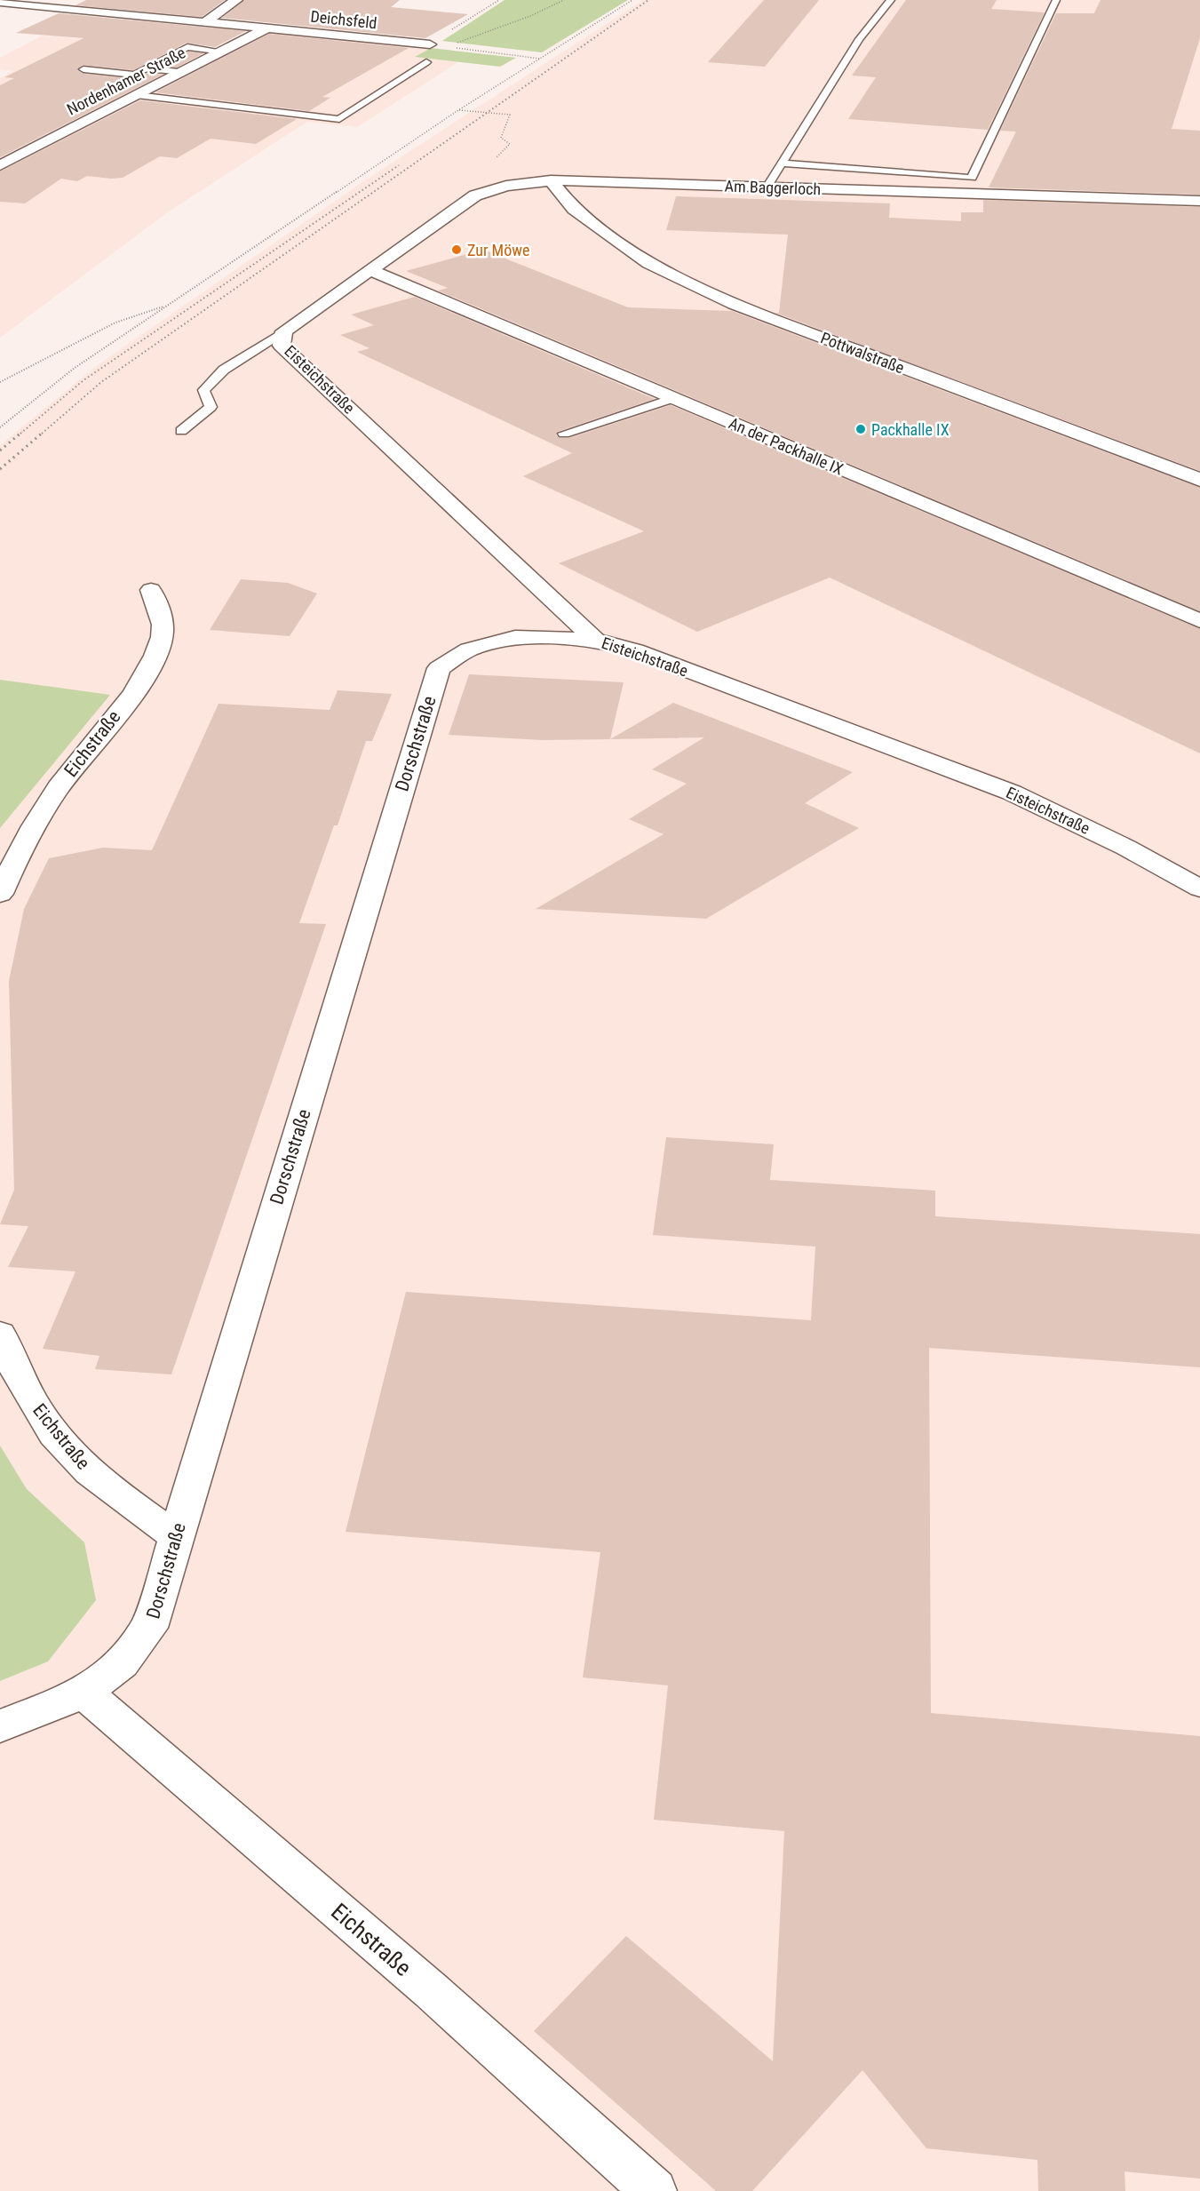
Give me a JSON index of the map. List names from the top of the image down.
{
  "streets": {
    "street": [
      "Deichsfeld",
      "Nordenhamer Straße",
      "Am Baggerloch",
      "Pottwalstraße",
      "Eisteichstraße",
      "An der Packhalle IX",
      "Eichstraße",
      "Dorschstraße"
    ]
  },
  "crossings": [
    ["Deichsfeld", "Nordenhamer Straße"],
    ["Am Baggerloch", "Pottwalstraße"],
    ["Am Baggerloch", "Eisteichstraße"],
    ["Am Baggerloch", "An der Packhalle IX"],
    ["Eisteichstraße", "An der Packhalle IX"],
    ["Eisteichstraße", "Dorschstraße"],
    ["Eichstraße", "Dorschstraße"]
  ],
  "places": ["Zur Möwe", "Packhalle IX"]
}
